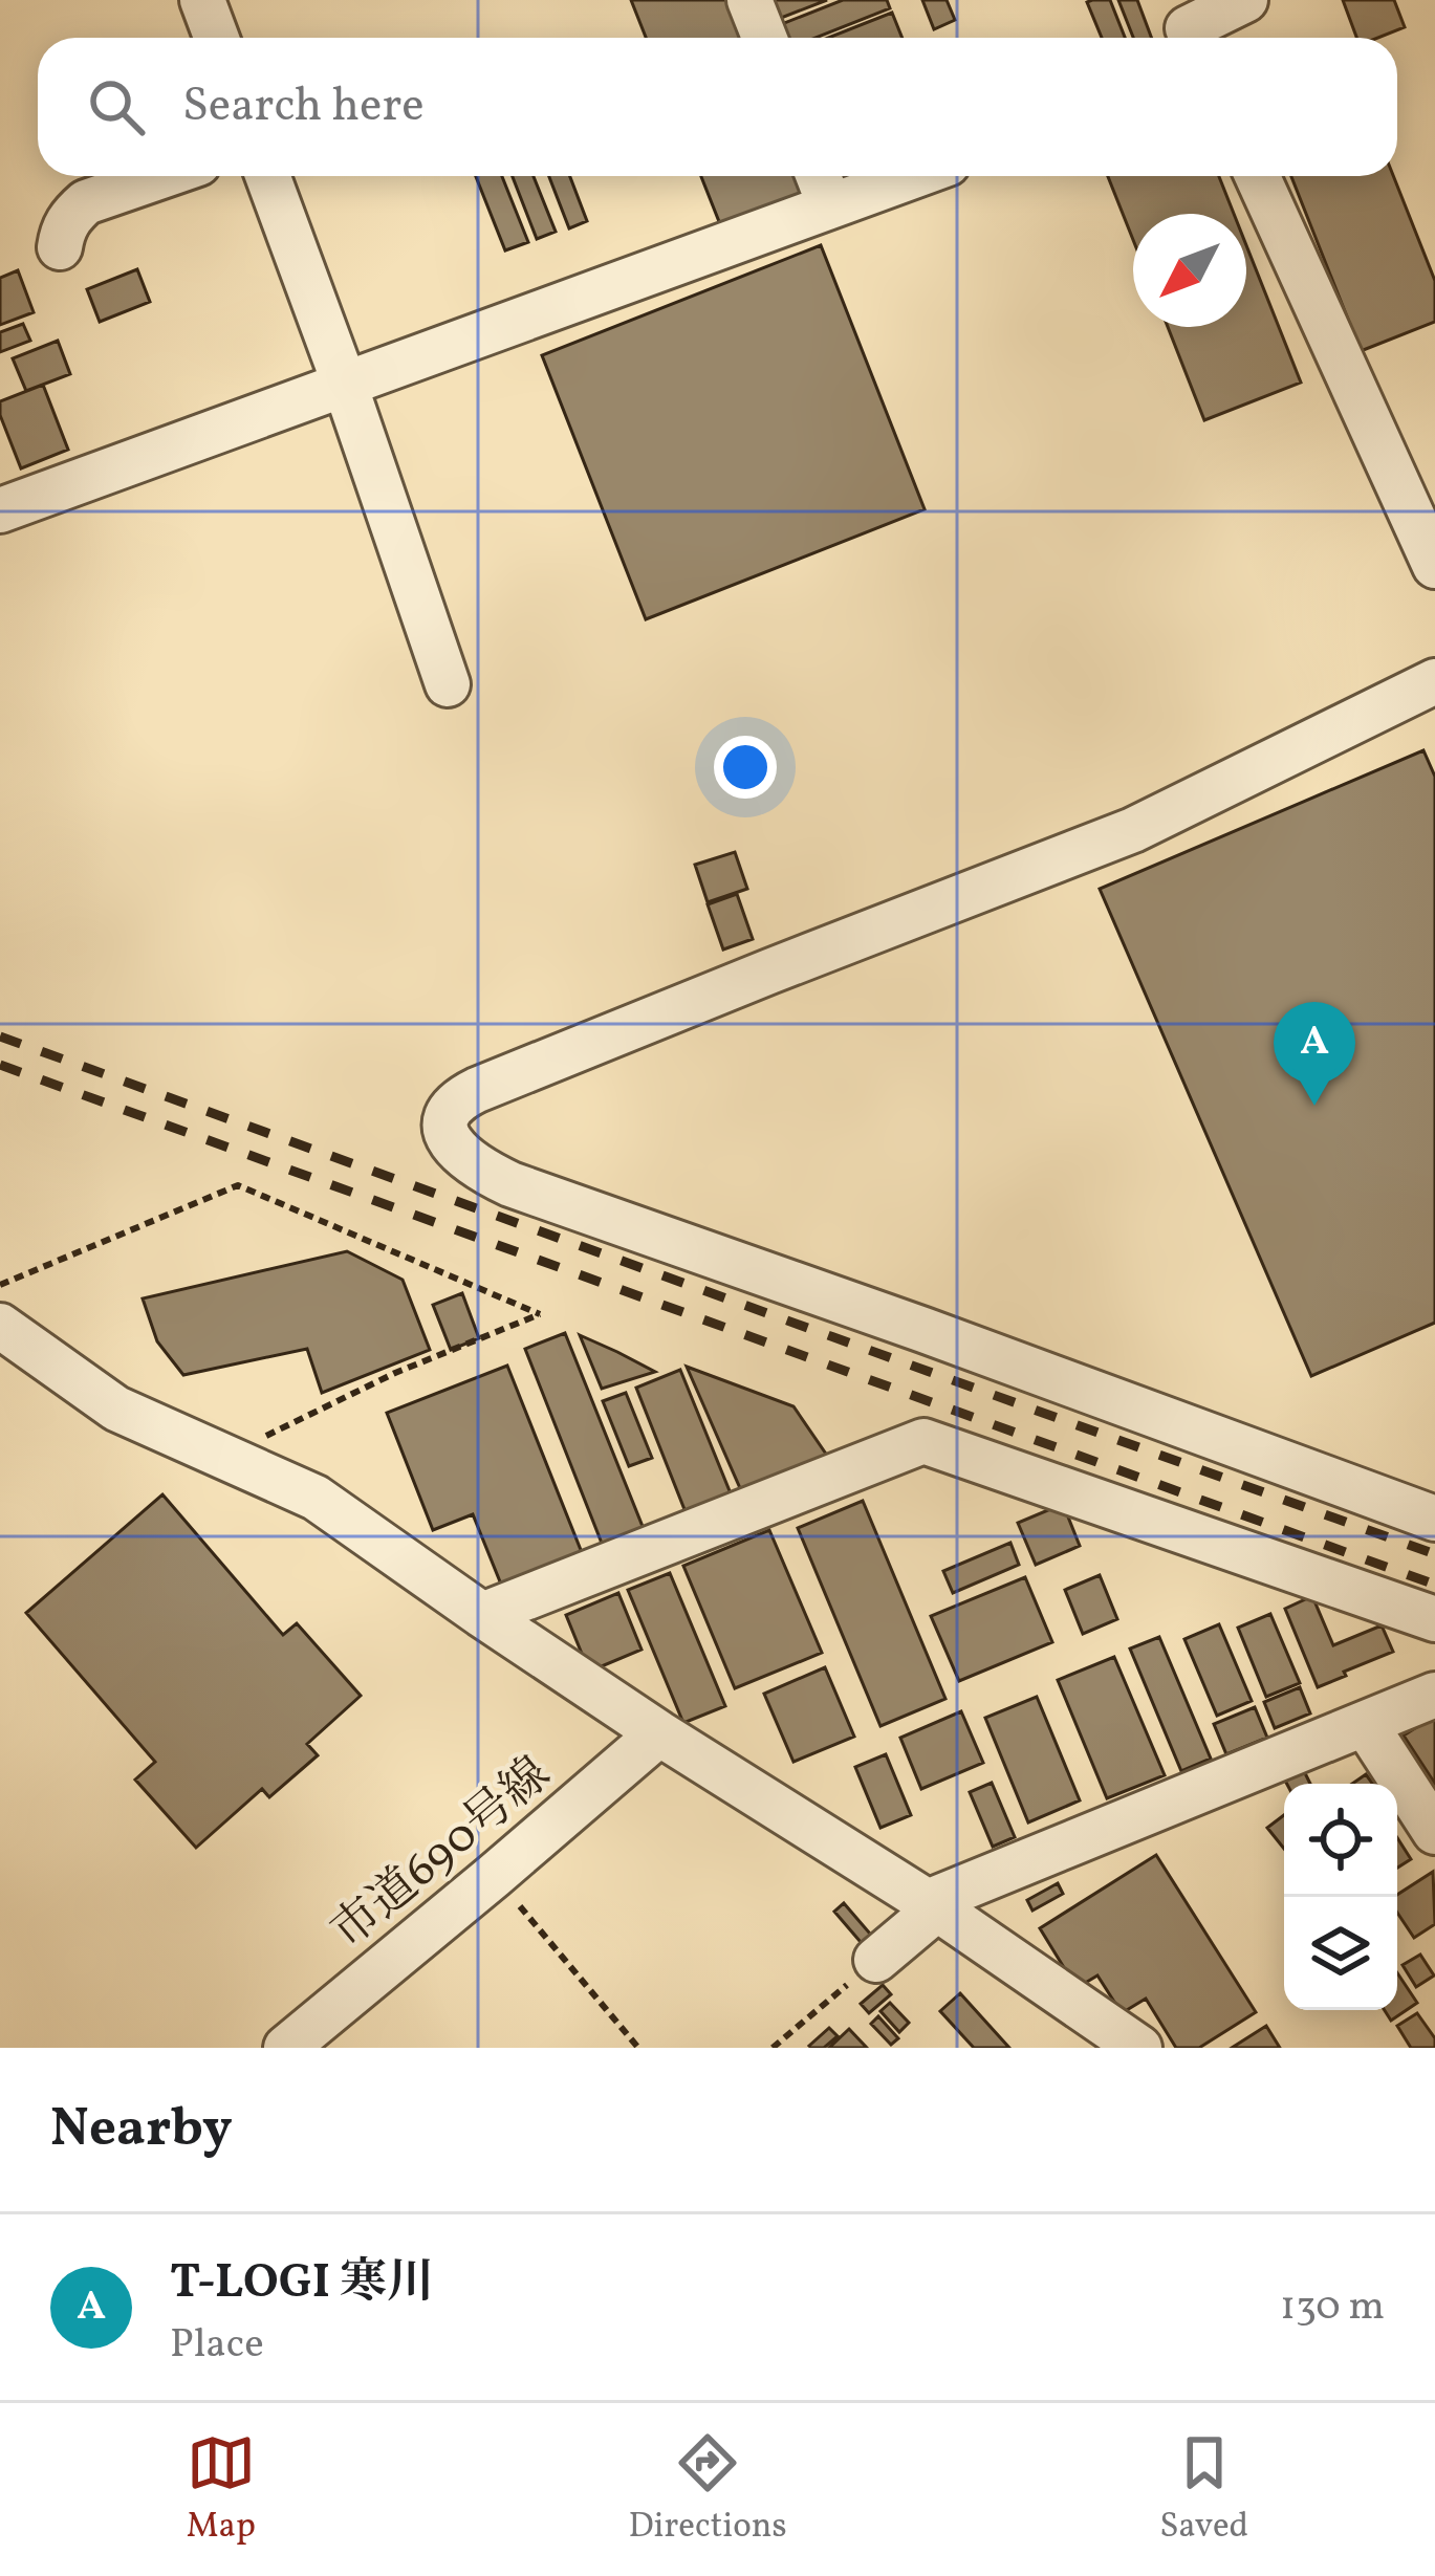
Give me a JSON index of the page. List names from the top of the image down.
{
  "streets": {
    "street": ["市道690号線"]
  },
  "north": "bottom left",
  "page": {
    "search": "Search here",
    "pins": "A",
    "heading": "Nearby",
    "list": [
      {
        "mark": "A",
        "name": "T-LOGI 寒川",
        "note": "Place",
        "value": "130 m"
      }
    ],
    "nav": ["Map", "Directions", "Saved"]
  }
}
